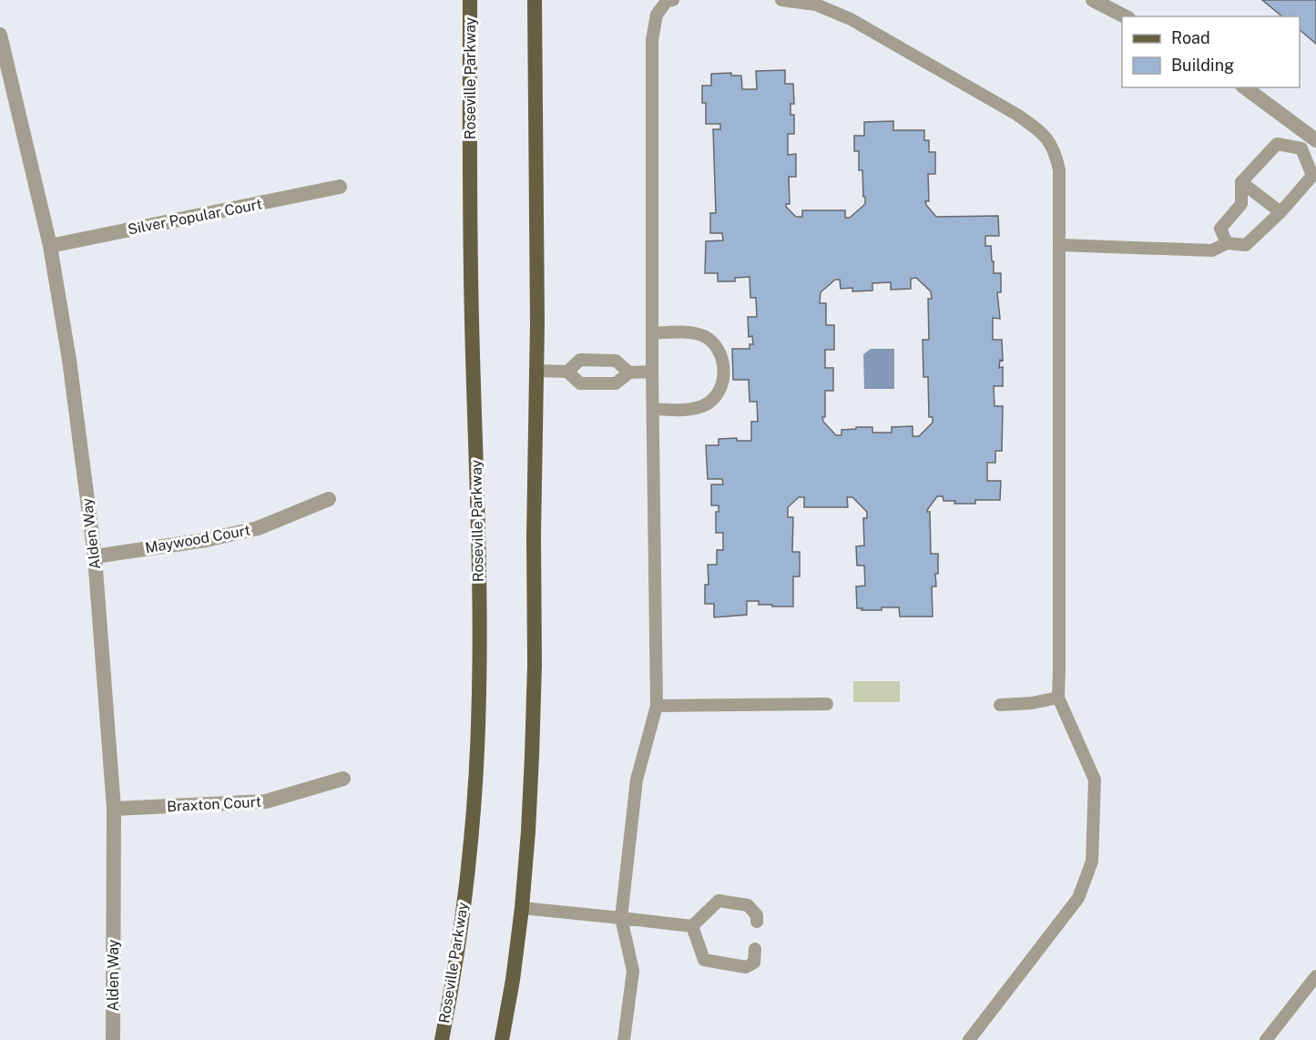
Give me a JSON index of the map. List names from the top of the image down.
{
  "streets": {
    "main road": ["Roseville Parkway"],
    "street": [
      "Silver Popular Court",
      "Alden Way",
      "Maywood Court",
      "Braxton Court"
    ]
  },
  "crossings": [
    ["Silver Popular Court", "Alden Way"],
    ["Alden Way", "Maywood Court"],
    ["Alden Way", "Braxton Court"]
  ],
  "legend": ["Road", "Building"]
}
